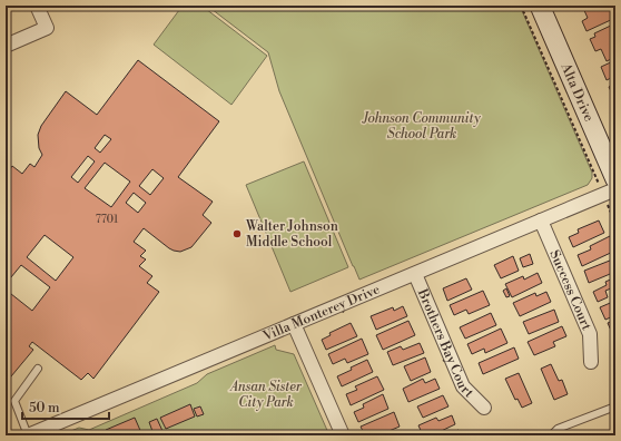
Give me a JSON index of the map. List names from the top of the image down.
{
  "streets": {
    "main road": ["Alta Drive"],
    "street": ["Success Court", "Villa Monterey Drive", "Brothers Bay Court"]
  },
  "crossings": [
    ["Success Court", "Villa Monterey Drive"],
    ["Villa Monterey Drive", "Brothers Bay Court"]
  ],
  "parks": ["Johnson Community School Park", "Ansan Sister City Park"],
  "places": ["Walter Johnson Middle School"],
  "house_numbers": ["7701"],
  "scale_bar": "50 m"
}
